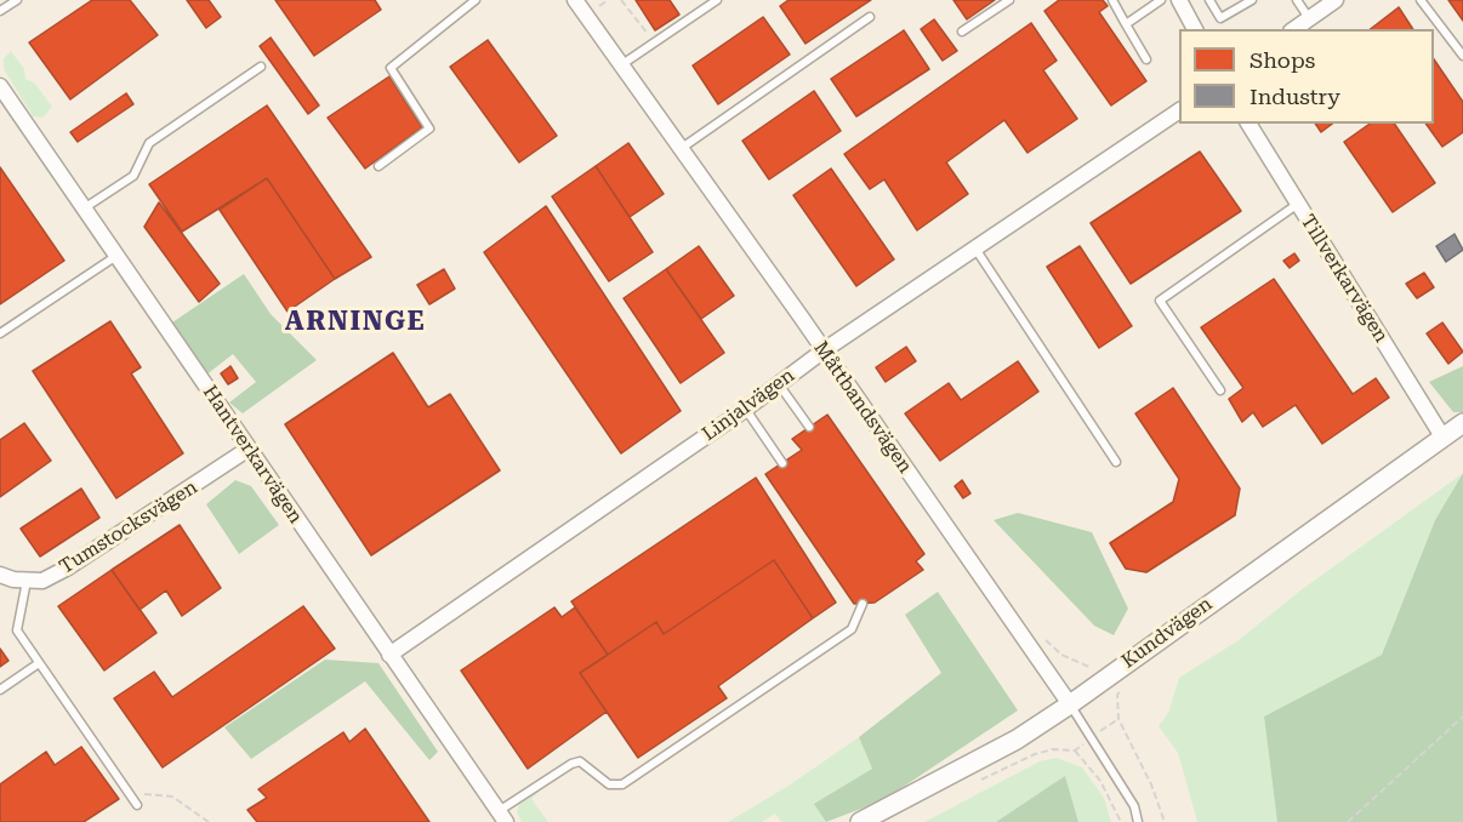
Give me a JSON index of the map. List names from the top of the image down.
{
  "streets": {
    "street": [
      "Tillverkarvägen",
      "Linjalvägen",
      "Måttbandsvägen",
      "Hantverkarvägen",
      "Tumstocksvägen",
      "Kundvägen"
    ]
  },
  "crossings": [
    ["Tillverkarvägen", "Kundvägen"],
    ["Linjalvägen", "Måttbandsvägen"],
    ["Linjalvägen", "Hantverkarvägen"],
    ["Måttbandsvägen", "Kundvägen"],
    ["Hantverkarvägen", "Tumstocksvägen"]
  ],
  "districts": ["ARNINGE"],
  "legend": ["Shops", "Industry"]
}
